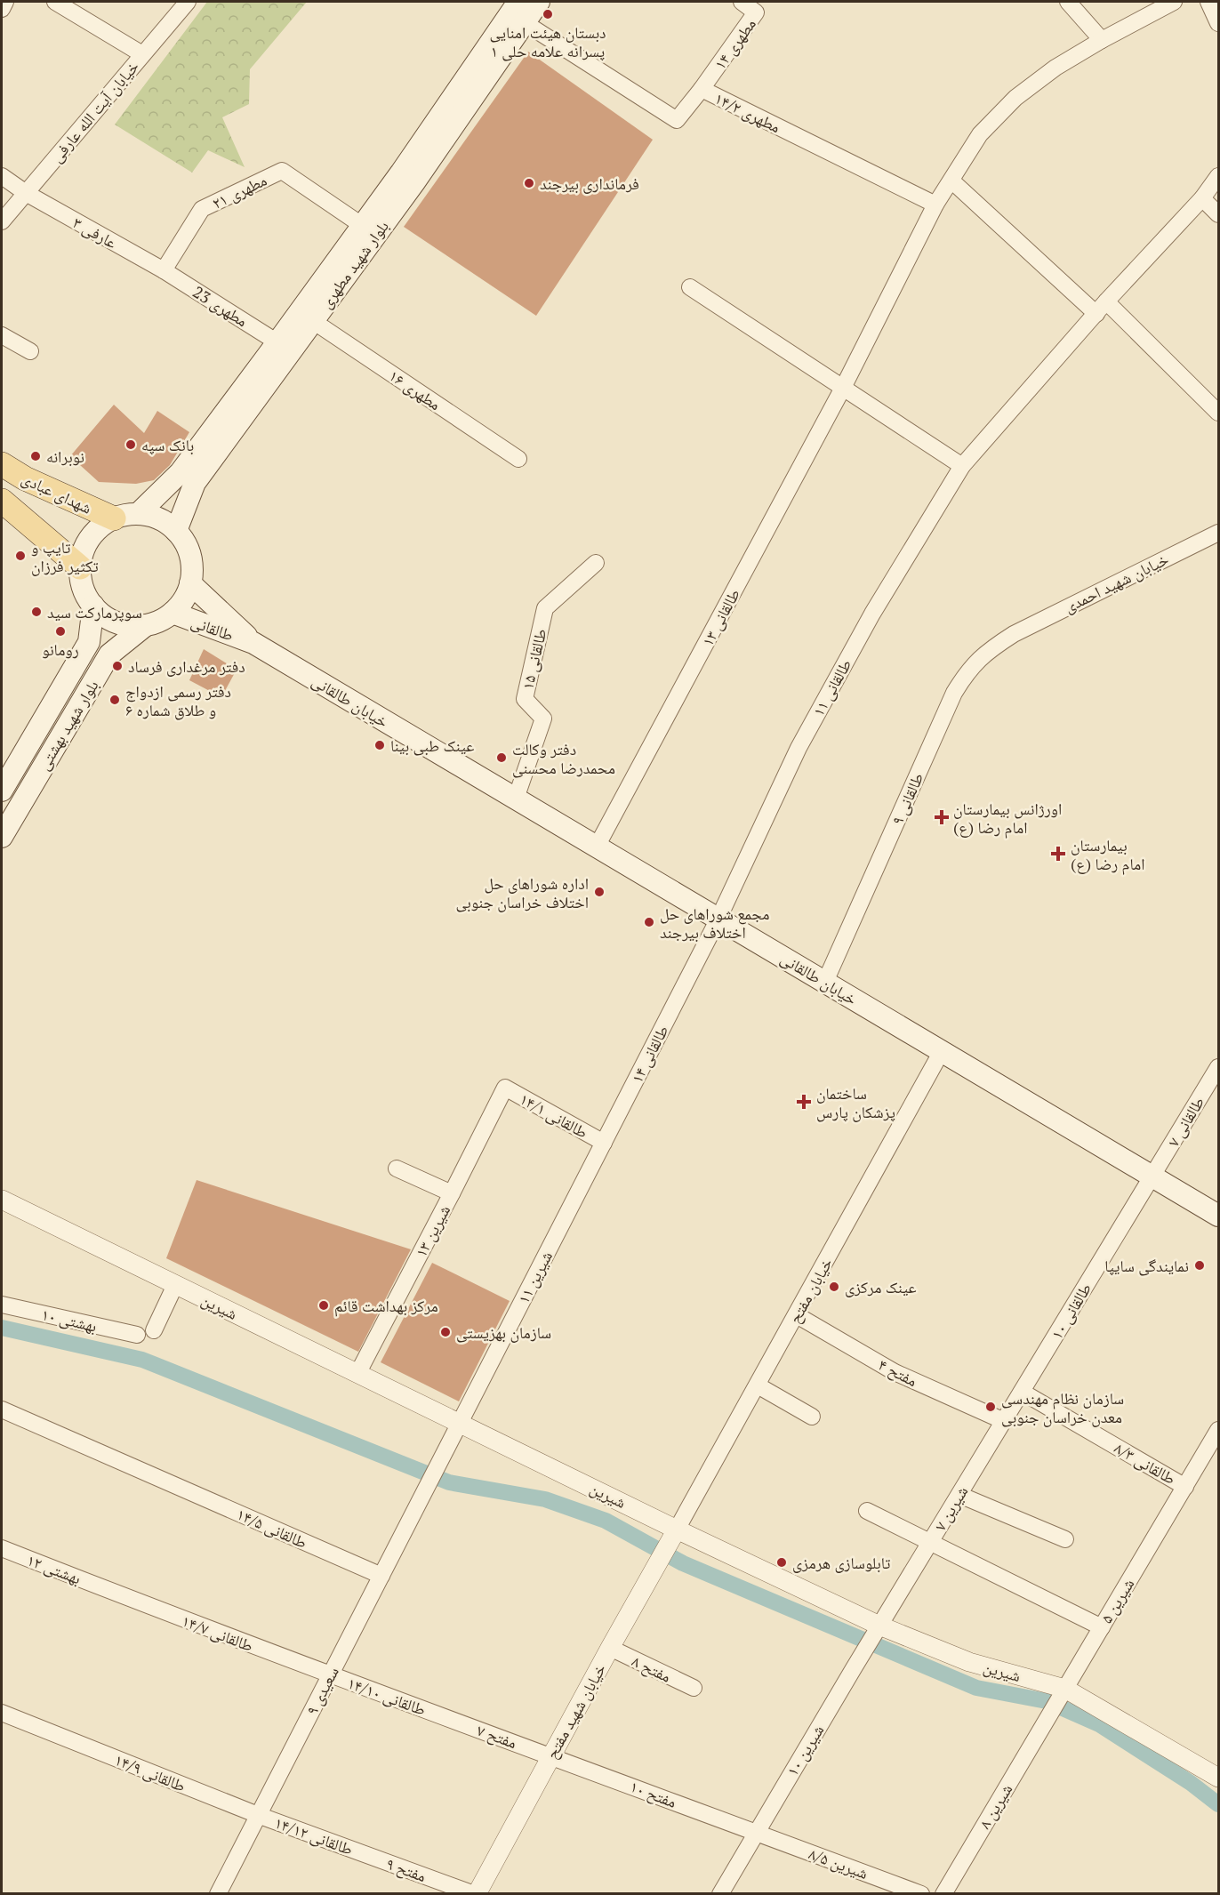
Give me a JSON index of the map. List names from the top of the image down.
{
  "streets": {
    "main road": [
      "بلوار شهید مطهری",
      "شهدای عبادی",
      "طالقانی",
      "خیابان طالقانی",
      "بلوار شهید بهشتی"
    ],
    "street": [
      "مطهری ۱۴",
      "خیابان آیت الله عارفی",
      "مطهری ۱۴/۲",
      "مطهری ۲۱",
      "عارفی ۳",
      "مطهری 23",
      "مطهری ۱۶",
      "خیابان شهید احمدی",
      "طالقانی ۱۳",
      "طالقانی ۱۵",
      "طالقانی ۱۱",
      "طالقانی ۹",
      "طالقانی ۱۴",
      "طالقانی ۱۴/۱",
      "طالقانی ۷",
      "شیرین ۱۳",
      "شیرین ۱۱",
      "خیابان مفتح",
      "شیرین",
      "طالقانی ۱۰",
      "بهشتی ۱۰",
      "مفتح ۴",
      "طالقانی ۸/۳",
      "شیرین ۷",
      "طالقانی ۱۴/۵",
      "بهشتی ۱۲",
      "شیرین ۵",
      "طالقانی ۱۴/۷",
      "مفتح ۸",
      "سعیدی ۹",
      "طالقانی ۱۴/۱۰",
      "خیابان شهید مفتح",
      "مفتح ۷",
      "شیرین ۱۰",
      "طالقانی ۱۴/۹",
      "مفتح ۱۰",
      "شیرین ۸",
      "طالقانی ۱۴/۱۲",
      "شیرین ۸/۵",
      "مفتح ۹"
    ]
  },
  "crossings": [
    ["مطهری ۱۴", "مطهری ۱۴/۲"],
    ["خیابان آیت الله عارفی", "عارفی ۳"],
    ["مطهری ۱۴/۲", "بلوار شهید مطهری"],
    ["مطهری ۱۴/۲", "طالقانی ۱۳"],
    ["مطهری ۲۱", "عارفی ۳"],
    ["مطهری ۲۱", "بلوار شهید مطهری"],
    ["مطهری ۲۱", "مطهری 23"],
    ["عارفی ۳", "مطهری 23"],
    ["بلوار شهید مطهری", "مطهری 23"],
    ["بلوار شهید مطهری", "مطهری ۱۶"],
    ["بلوار شهید مطهری", "شهدای عبادی"],
    ["بلوار شهید مطهری", "طالقانی"],
    ["بلوار شهید مطهری", "بلوار شهید بهشتی"],
    ["شهدای عبادی", "طالقانی"],
    ["شهدای عبادی", "بلوار شهید بهشتی"],
    ["خیابان شهید احمدی", "طالقانی ۹"],
    ["طالقانی ۱۳", "خیابان طالقانی"],
    ["طالقانی", "خیابان طالقانی"],
    ["طالقانی", "بلوار شهید بهشتی"],
    ["طالقانی ۱۵", "خیابان طالقانی"],
    ["طالقانی ۱۱", "خیابان طالقانی"],
    ["طالقانی ۱۱", "طالقانی ۱۴"],
    ["خیابان طالقانی", "طالقانی ۹"],
    ["خیابان طالقانی", "طالقانی ۱۴"],
    ["خیابان طالقانی", "طالقانی ۷"],
    ["خیابان طالقانی", "خیابان مفتح"],
    ["خیابان طالقانی", "طالقانی ۱۰"],
    ["طالقانی ۱۴", "طالقانی ۱۴/۱"],
    ["طالقانی ۱۴", "شیرین ۱۱"],
    ["طالقانی ۱۴/۱", "شیرین ۱۳"],
    ["طالقانی ۷", "طالقانی ۱۰"],
    ["شیرین ۱۳", "شیرین"],
    ["شیرین ۱۱", "شیرین"],
    ["شیرین ۱۱", "سعیدی ۹"],
    ["خیابان مفتح", "شیرین"],
    ["خیابان مفتح", "مفتح ۴"],
    ["خیابان مفتح", "خیابان شهید مفتح"],
    ["شیرین", "شیرین ۷"],
    ["شیرین", "شیرین ۵"],
    ["شیرین", "خیابان شهید مفتح"],
    ["طالقانی ۱۰", "طالقانی ۸/۳"],
    ["طالقانی ۱۰", "شیرین ۷"],
    ["مفتح ۴", "شیرین ۷"],
    ["طالقانی ۸/۳", "شیرین ۷"],
    ["طالقانی ۸/۳", "شیرین ۵"],
    ["شیرین ۷", "شیرین ۱۰"],
    ["طالقانی ۱۴/۵", "سعیدی ۹"],
    ["بهشتی ۱۲", "طالقانی ۱۴/۷"],
    ["شیرین ۵", "شیرین ۸"],
    ["طالقانی ۱۴/۷", "سعیدی ۹"],
    ["طالقانی ۱۴/۷", "طالقانی ۱۴/۱۰"],
    ["مفتح ۸", "خیابان شهید مفتح"],
    ["سعیدی ۹", "طالقانی ۱۴/۱۰"],
    ["سعیدی ۹", "طالقانی ۱۴/۹"],
    ["سعیدی ۹", "طالقانی ۱۴/۱۲"],
    ["طالقانی ۱۴/۱۰", "مفتح ۷"],
    ["خیابان شهید مفتح", "مفتح ۷"],
    ["خیابان شهید مفتح", "مفتح ۱۰"],
    ["خیابان شهید مفتح", "مفتح ۹"],
    ["مفتح ۷", "مفتح ۱۰"],
    ["شیرین ۱۰", "مفتح ۱۰"],
    ["شیرین ۱۰", "شیرین ۸/۵"],
    ["طالقانی ۱۴/۹", "طالقانی ۱۴/۱۲"],
    ["مفتح ۱۰", "شیرین ۸/۵"],
    ["طالقانی ۱۴/۱۲", "مفتح ۹"]
  ],
  "places": {
    "other": [
      "دبستان هیئت امنایی پسرانه علامه حلی ۱",
      "فرمانداری بیرجند",
      "بانک سپه",
      "نوبرانه",
      "تایپ و تکثیر فرزان",
      "سوپرمارکت سید",
      "رومانو",
      "دفتر مرغداری فرساد",
      "دفتر رسمی ازدواج و طلاق شماره ۶",
      "عینک طبی بینا",
      "دفتر وکالت محمدرضا محسنی",
      "اداره شوراهای حل اختلاف خراسان جنوبی",
      "مجمع شوراهای حل اختلاف بیرجند",
      "نمایندگی سایپا",
      "عینک مرکزی",
      "مرکز بهداشت قائم",
      "سازمان بهزیستی",
      "سازمان نظام مهندسی معدن خراسان جنوبی",
      "تابلوسازی هرمزی"
    ],
    "health": ["اورژانس بیمارستان امام رضا (ع)", "بیمارستان امام رضا (ع)", "ساختمان پزشکان پارس"]
  }
}
